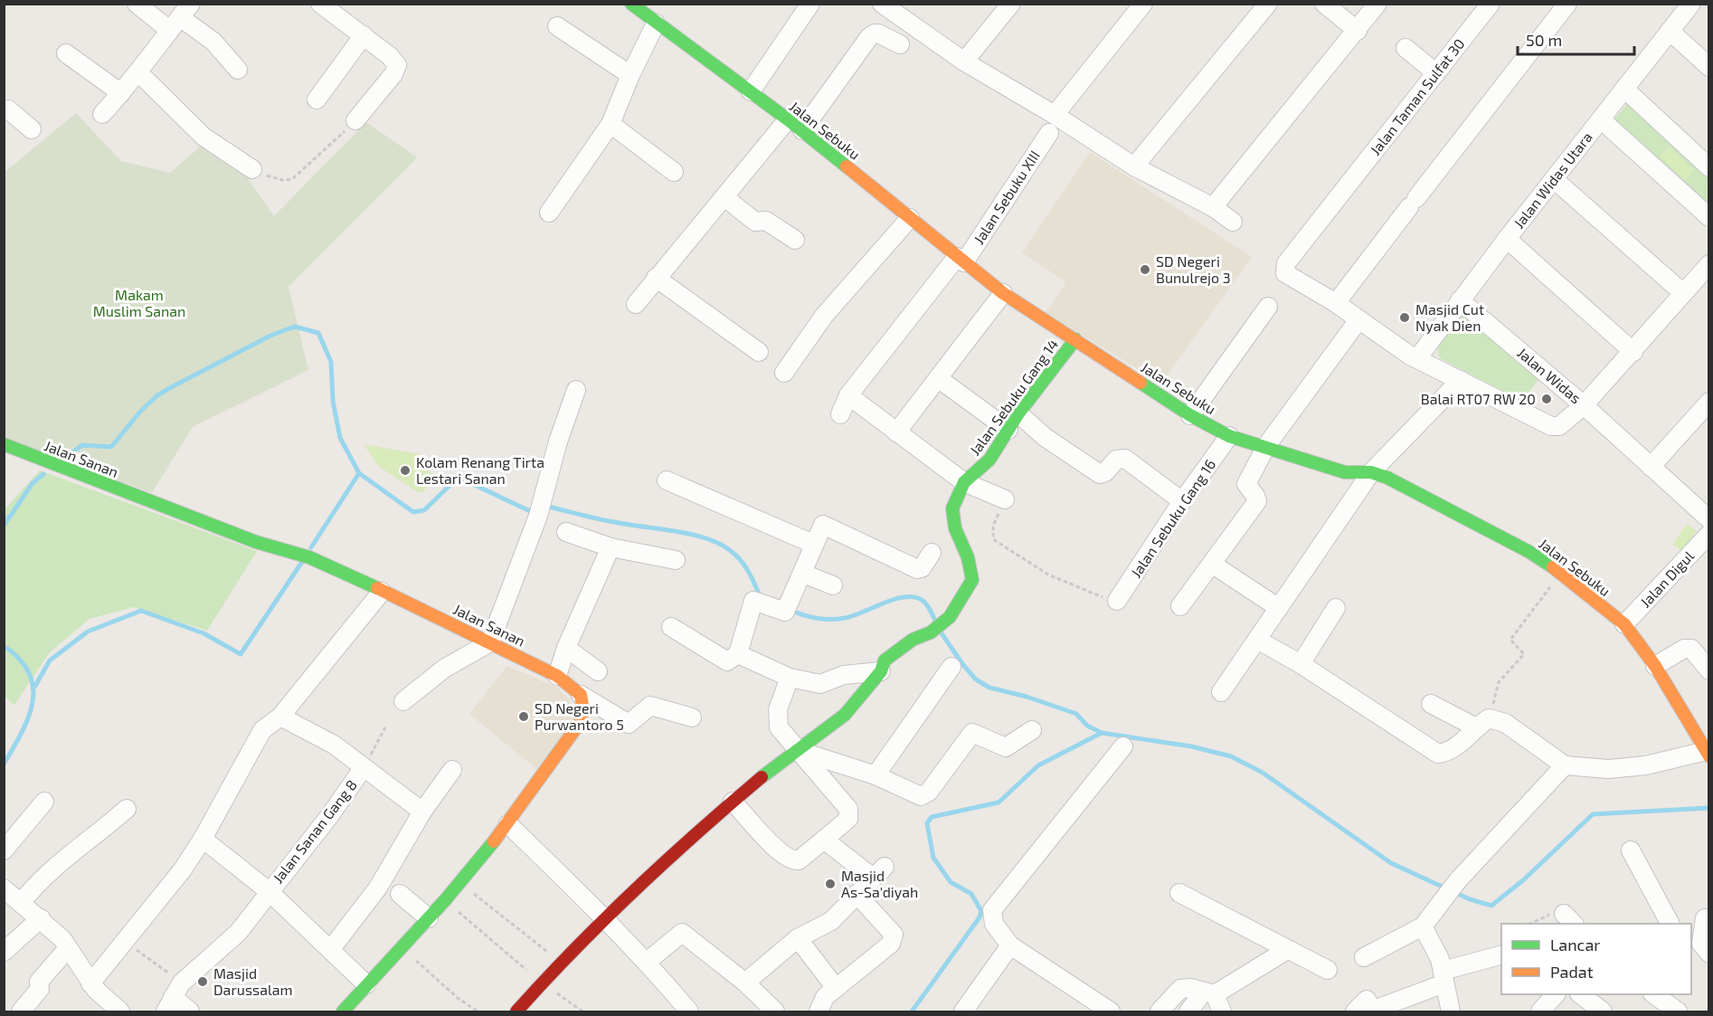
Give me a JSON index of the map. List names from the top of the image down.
{
  "streets": {
    "street": [
      "Jalan Taman Sulfat 30",
      "Jalan Sebuku",
      "Jalan Widas Utara",
      "Jalan Sebuku XIII",
      "Jalan Widas",
      "Jalan Sebuku Gang 14",
      "Jalan Sanan",
      "Jalan Sebuku Gang 16",
      "Jalan Digul",
      "Jalan Sanan Gang 8"
    ]
  },
  "crossings": [
    ["Jalan Sebuku", "Jalan Sebuku XIII"],
    ["Jalan Sebuku", "Jalan Sebuku Gang 14"],
    ["Jalan Sebuku", "Jalan Sebuku Gang 16"],
    ["Jalan Sebuku", "Jalan Digul"],
    ["Jalan Widas Utara", "Jalan Widas"]
  ],
  "parks": ["Makam Muslim Sanan"],
  "places": [
    "SD Negeri Bunulrejo 3",
    "Masjid Cut Nyak Dien",
    "Balai RT07 RW 20",
    "Kolam Renang Tirta Lestari Sanan",
    "SD Negeri Purwantoro 5",
    "Masjid As-Sa'diyah",
    "Masjid Darussalam"
  ],
  "legend": ["Lancar", "Padat"],
  "scale_bar": "50 m"
}
